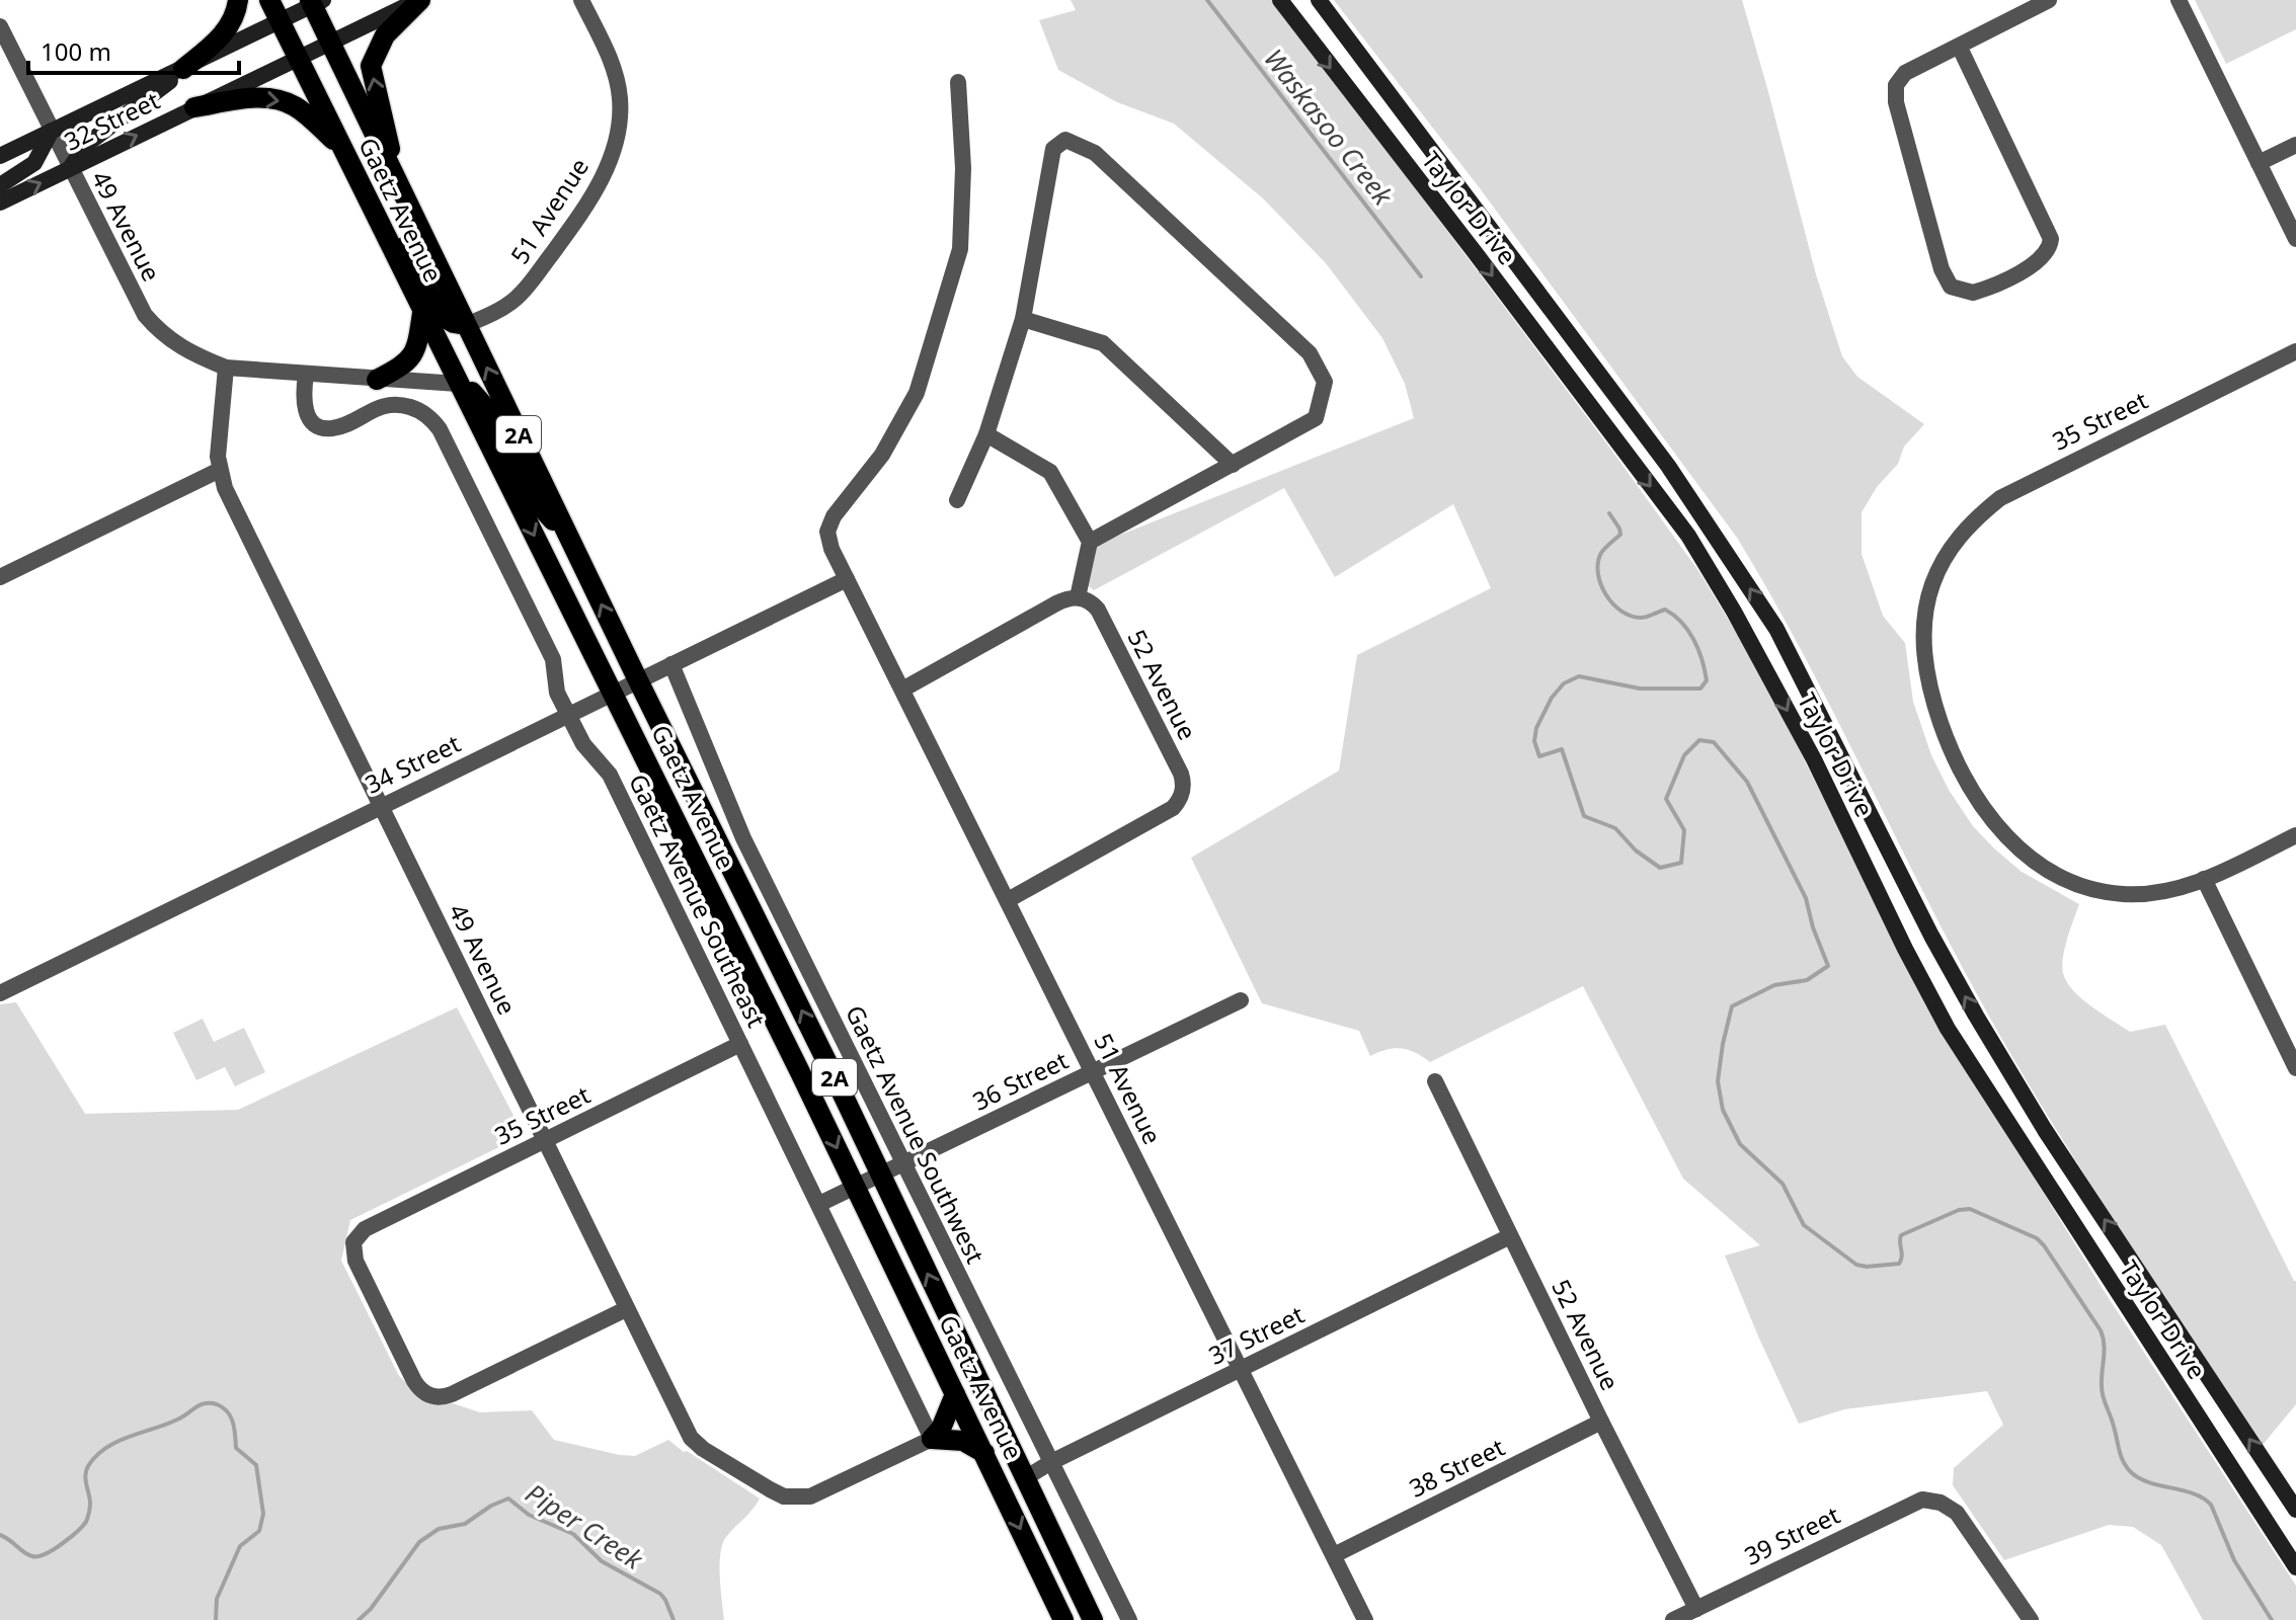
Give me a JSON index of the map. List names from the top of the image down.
{
  "streets": {
    "main road": [
      "32 Street",
      "Taylor Drive",
      "Gaetz Avenue",
      "2A"
    ],
    "street": [
      "51 Avenue",
      "49 Avenue",
      "35 Street",
      "52 Avenue",
      "34 Street",
      "Gaetz Avenue Southeast",
      "36 Street",
      "Gaetz Avenue Southwest",
      "37 Street",
      "38 Street",
      "39 Street"
    ]
  },
  "crossings": [
    ["32 Street", "Gaetz Avenue"],
    ["32 Street", "49 Avenue"],
    ["Gaetz Avenue", "51 Avenue"],
    ["Gaetz Avenue", "49 Avenue"],
    ["Gaetz Avenue", "34 Street"],
    ["Gaetz Avenue", "36 Street"],
    ["Gaetz Avenue", "37 Street"],
    ["51 Avenue", "52 Avenue"],
    ["51 Avenue", "34 Street"],
    ["51 Avenue", "36 Street"],
    ["51 Avenue", "37 Street"],
    ["51 Avenue", "38 Street"],
    ["49 Avenue", "35 Street"],
    ["49 Avenue", "34 Street"],
    ["49 Avenue", "Gaetz Avenue Southeast"],
    ["35 Street", "Gaetz Avenue Southeast"],
    ["52 Avenue", "37 Street"],
    ["52 Avenue", "38 Street"],
    ["52 Avenue", "39 Street"],
    ["34 Street", "Gaetz Avenue Southeast"],
    ["34 Street", "Gaetz Avenue Southwest"],
    ["Gaetz Avenue Southeast", "36 Street"],
    ["36 Street", "Gaetz Avenue Southwest"],
    ["Gaetz Avenue Southwest", "37 Street"]
  ],
  "water": ["Waskasoo Creek", "Piper Creek"],
  "scale_bar": "100 m"
}
